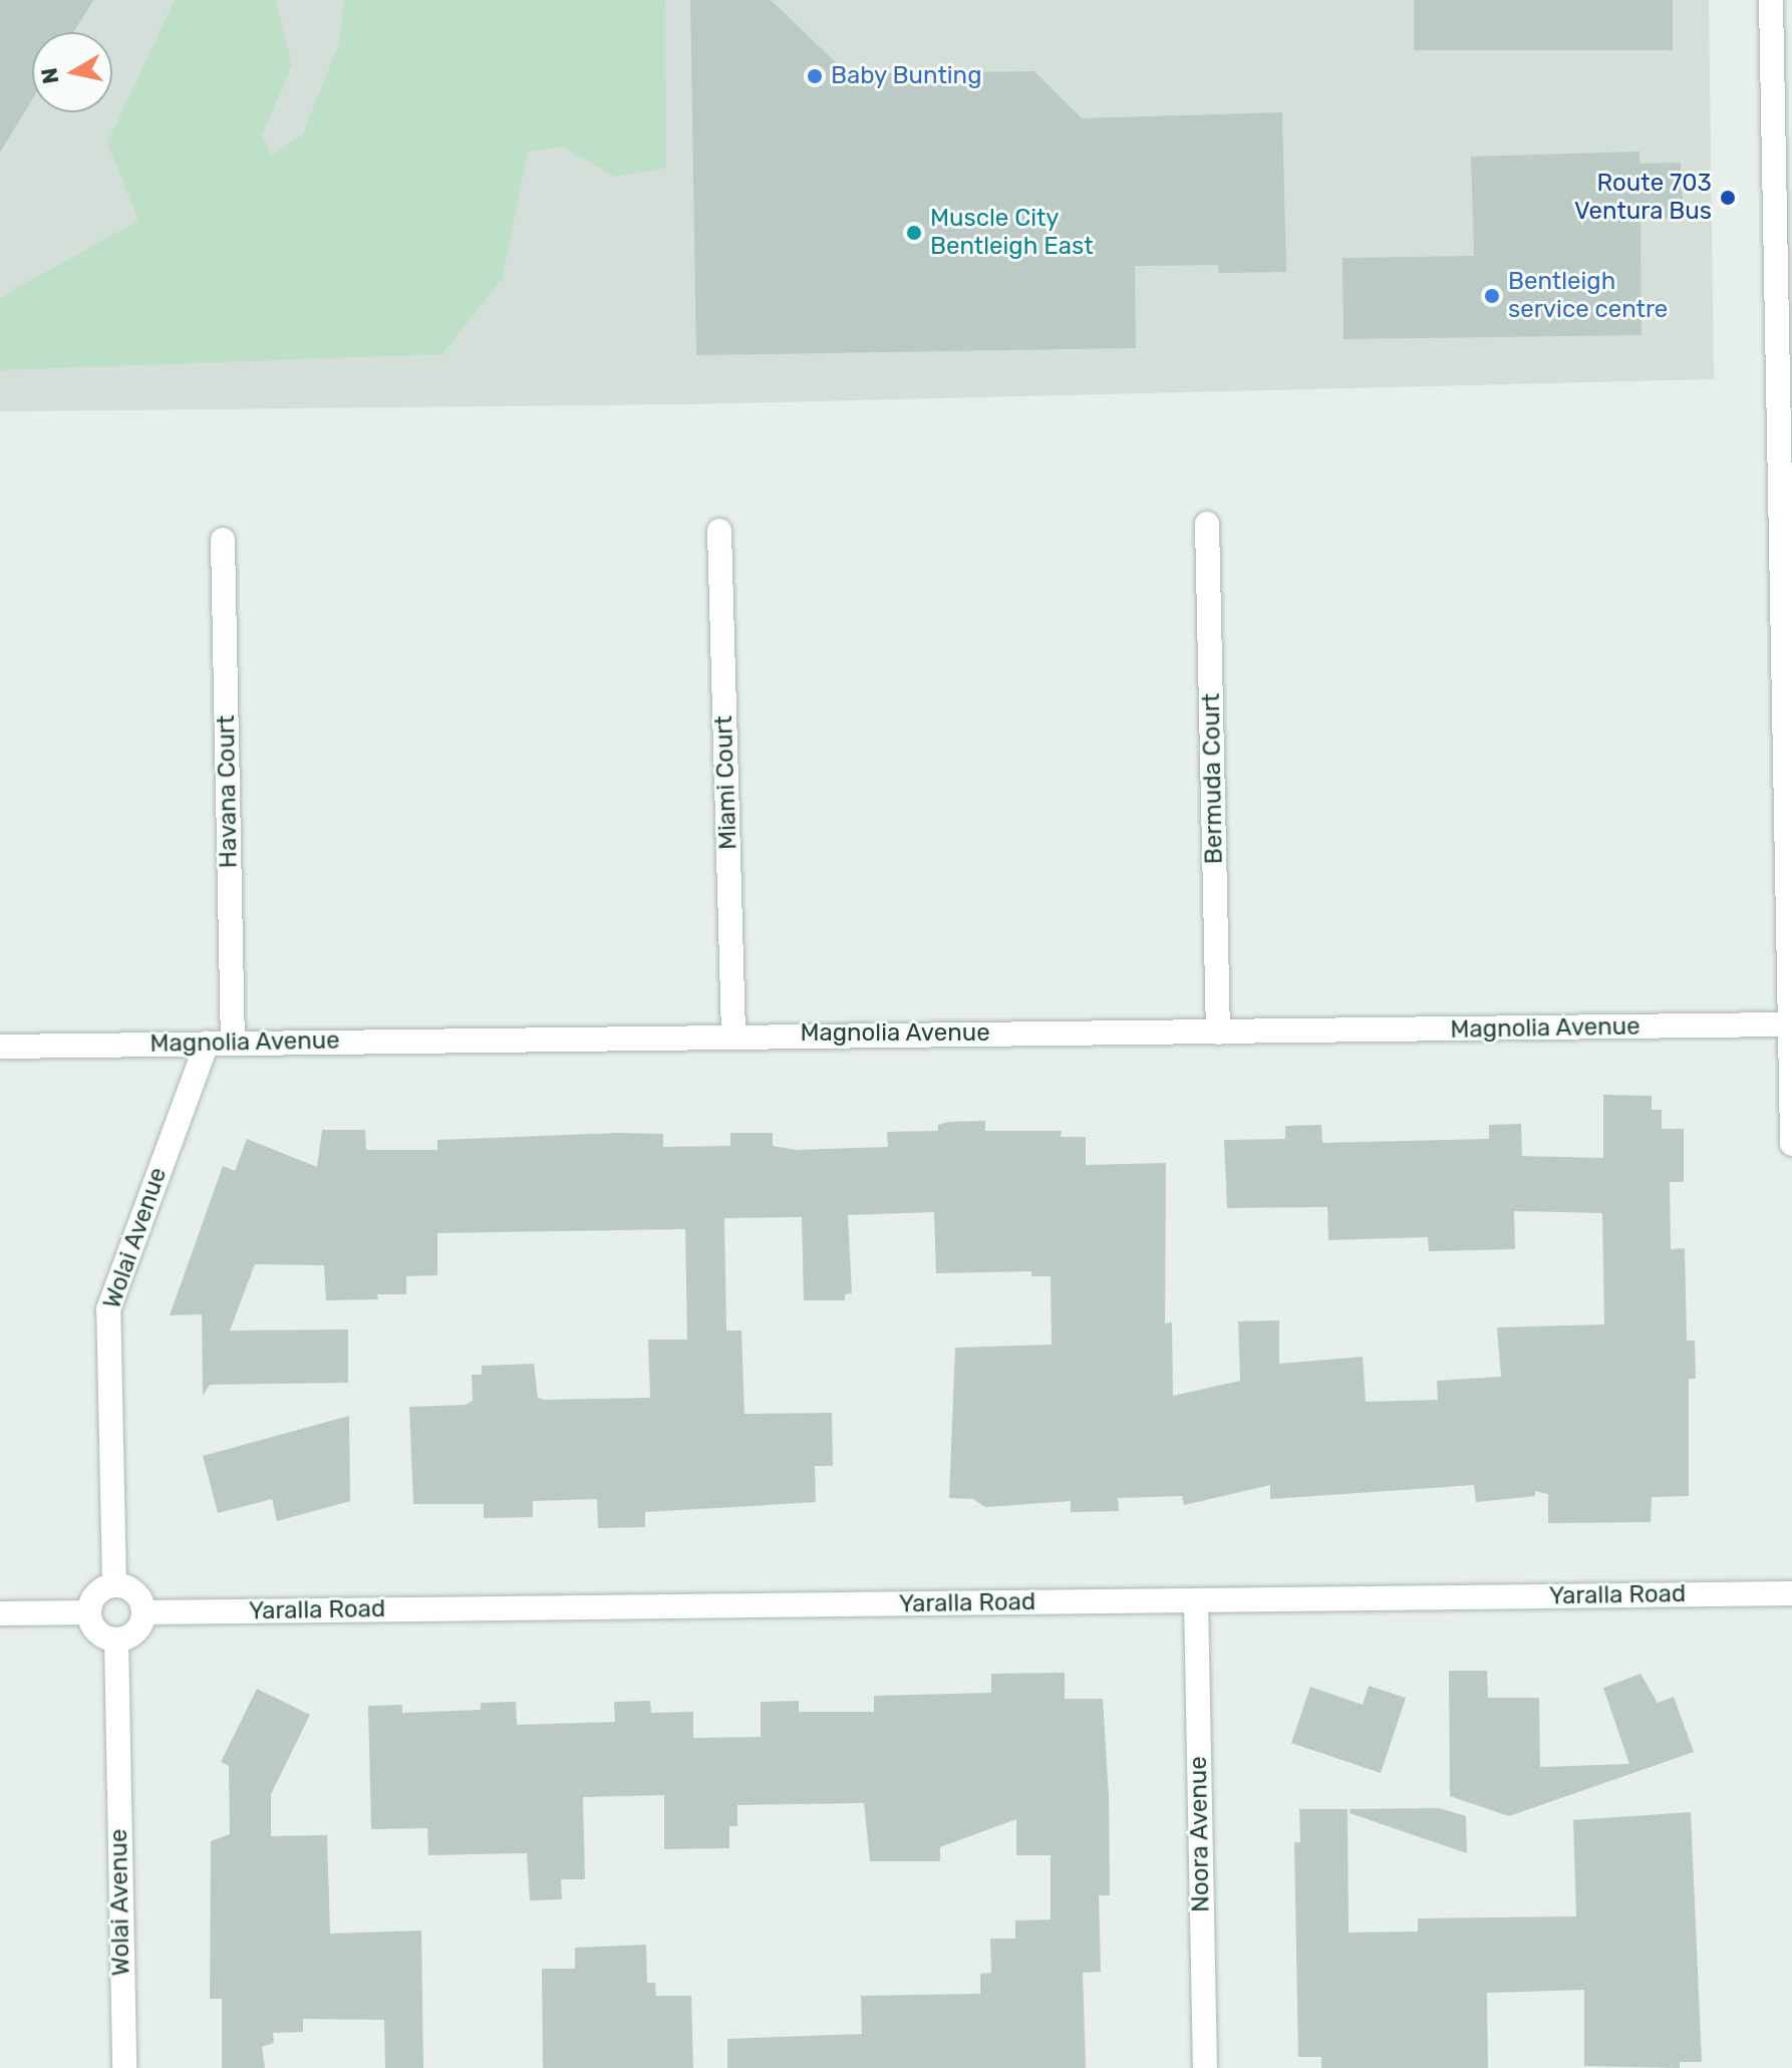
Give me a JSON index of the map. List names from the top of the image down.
{
  "streets": {
    "street": [
      "Bermuda Court",
      "Miami Court",
      "Havana Court",
      "Magnolia Avenue",
      "Wolai Avenue",
      "Yaralla Road",
      "Noora Avenue"
    ]
  },
  "crossings": [
    ["Bermuda Court", "Magnolia Avenue"],
    ["Miami Court", "Magnolia Avenue"],
    ["Havana Court", "Magnolia Avenue"],
    ["Magnolia Avenue", "Wolai Avenue"],
    ["Wolai Avenue", "Yaralla Road"],
    ["Yaralla Road", "Noora Avenue"]
  ],
  "places": [
    "Baby Bunting",
    "Route 703 Ventura Bus",
    "Muscle City Bentleigh East",
    "Bentleigh service centre"
  ],
  "north": "left"
}
